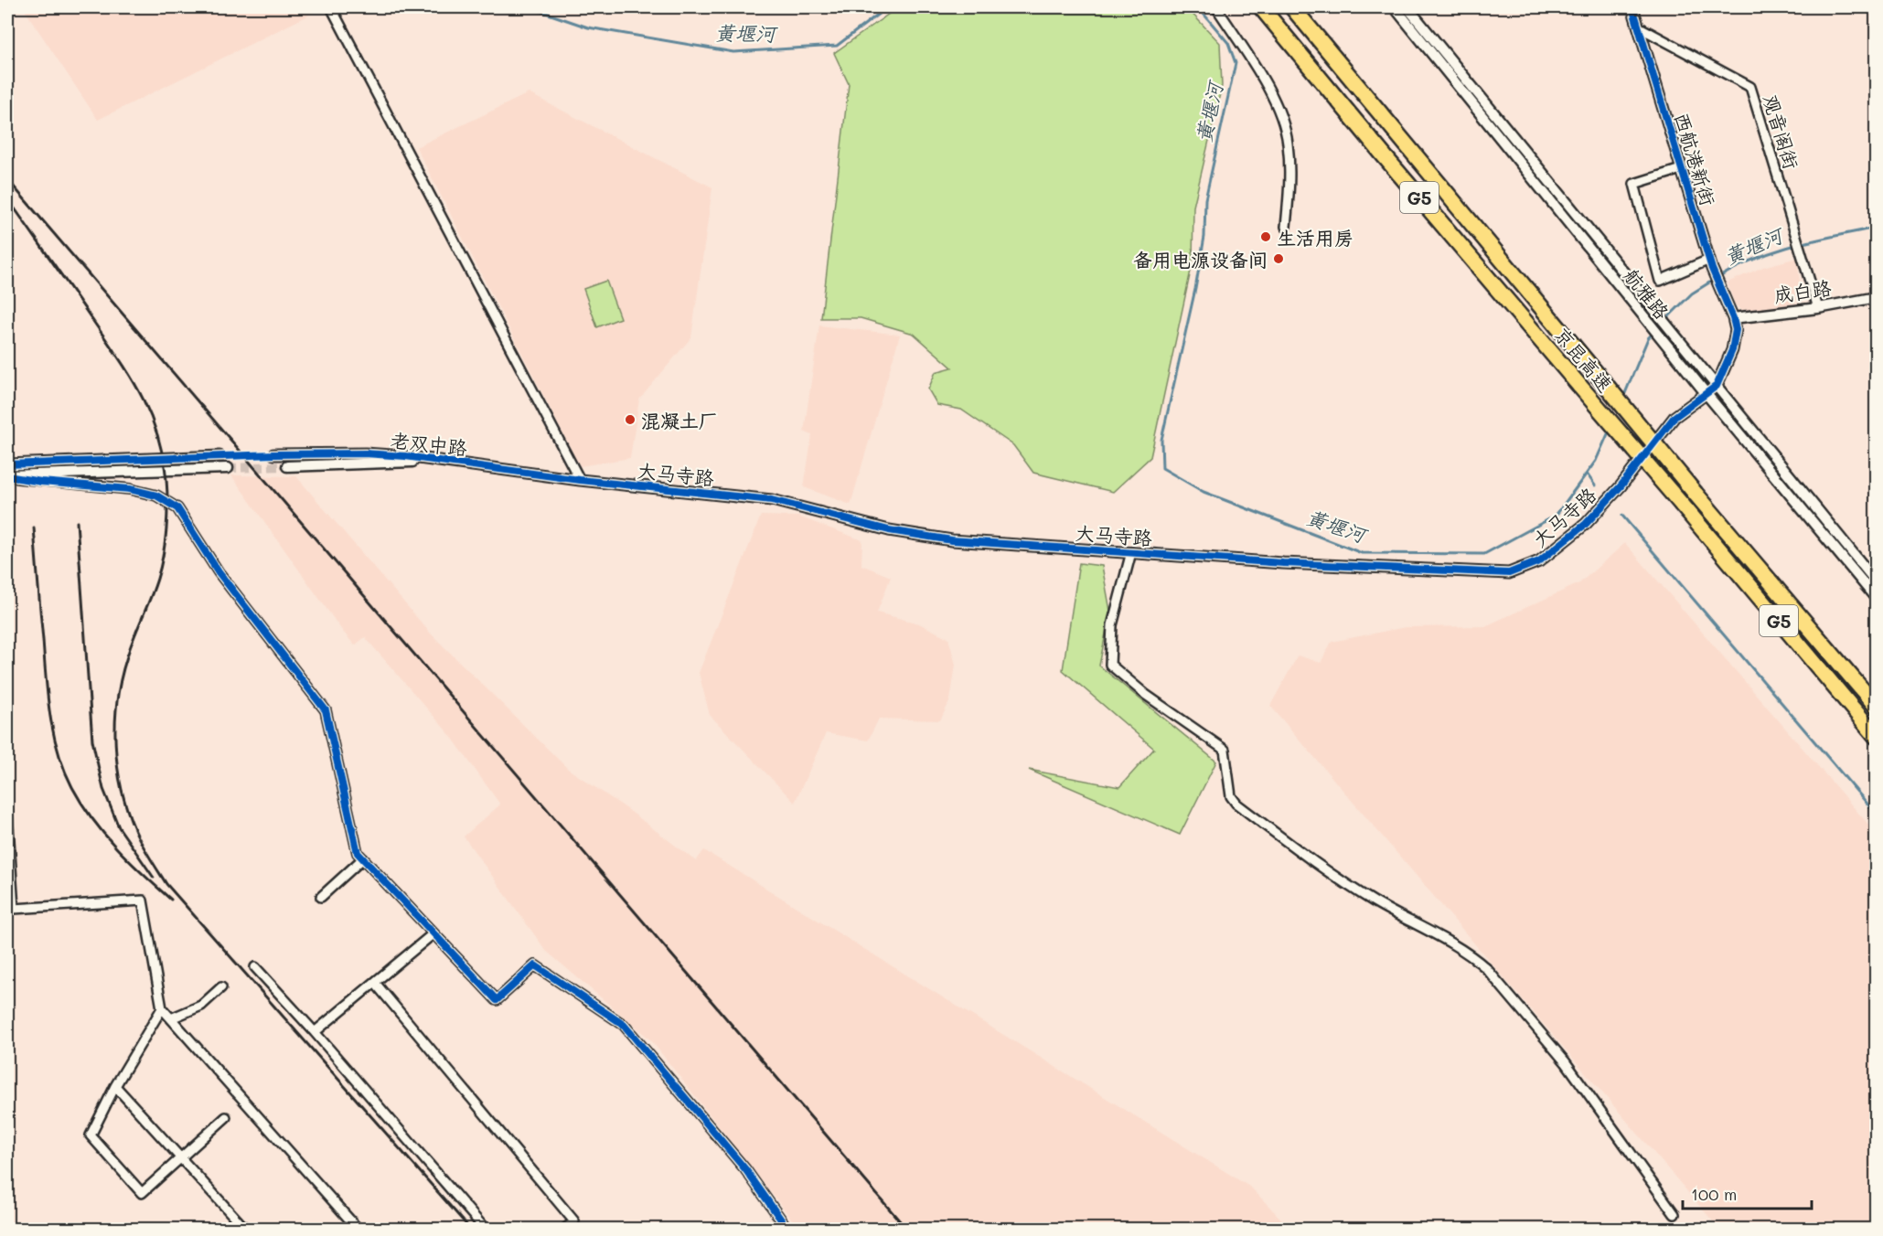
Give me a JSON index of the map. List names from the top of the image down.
{
  "streets": {
    "highway": ["G5", "京昆高速"],
    "street": [
      "观音阁街",
      "西航港新街",
      "成白路",
      "航雅路",
      "老双中路",
      "大马寺路"
    ]
  },
  "crossings": [
    ["观音阁街", "西航港新街"],
    ["观音阁街", "成白路"],
    ["西航港新街", "成白路"],
    ["航雅路", "大马寺路"],
    ["老双中路", "大马寺路"]
  ],
  "water": ["黄堰河"],
  "places": ["生活用房", "备用电源设备间", "混凝土厂"],
  "scale_bar": "100 m"
}
